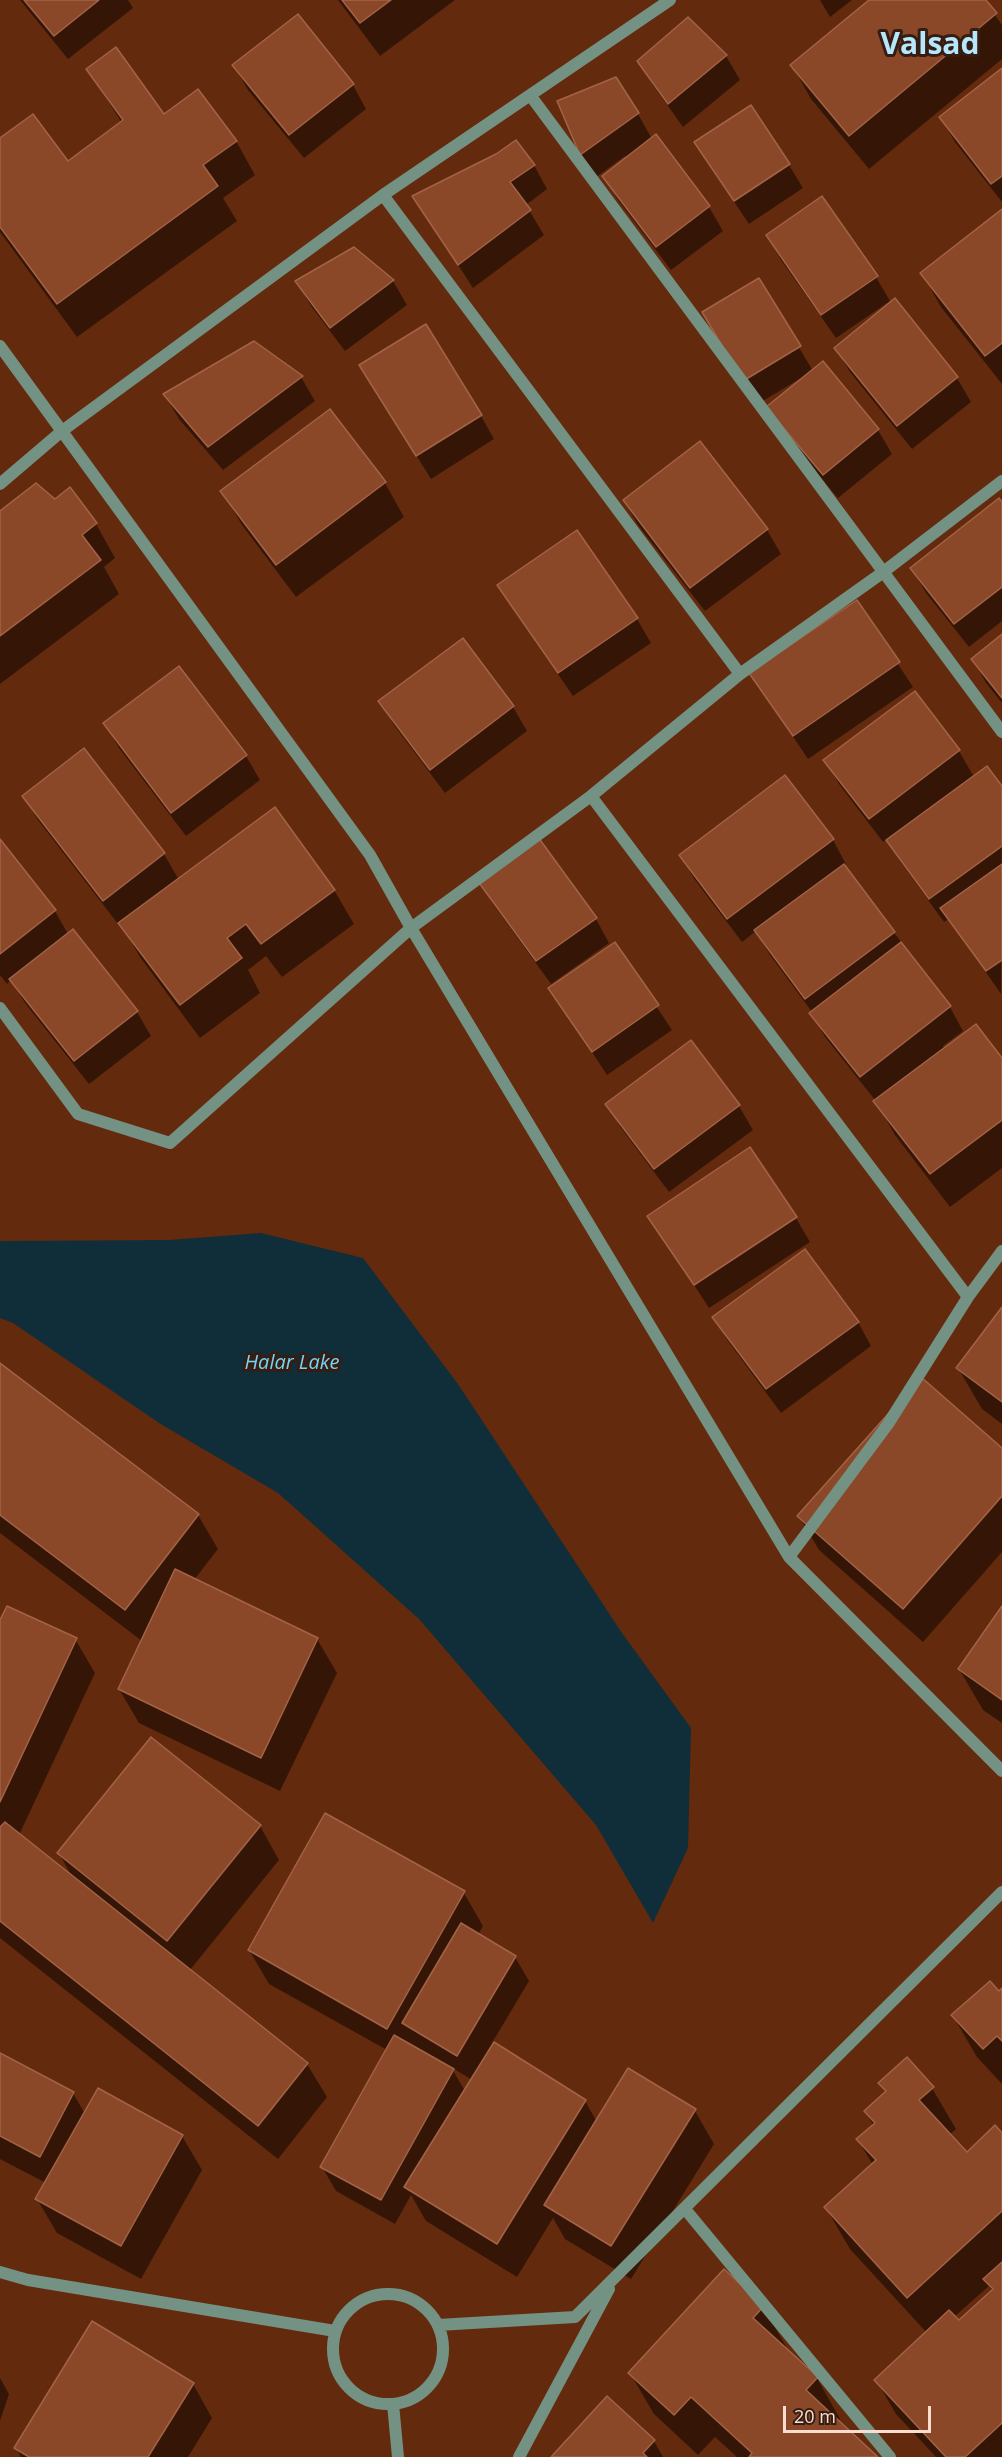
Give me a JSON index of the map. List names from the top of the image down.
{
  "districts": ["Valsad"],
  "water": ["Halar Lake"],
  "scale_bar": "20 m"
}
